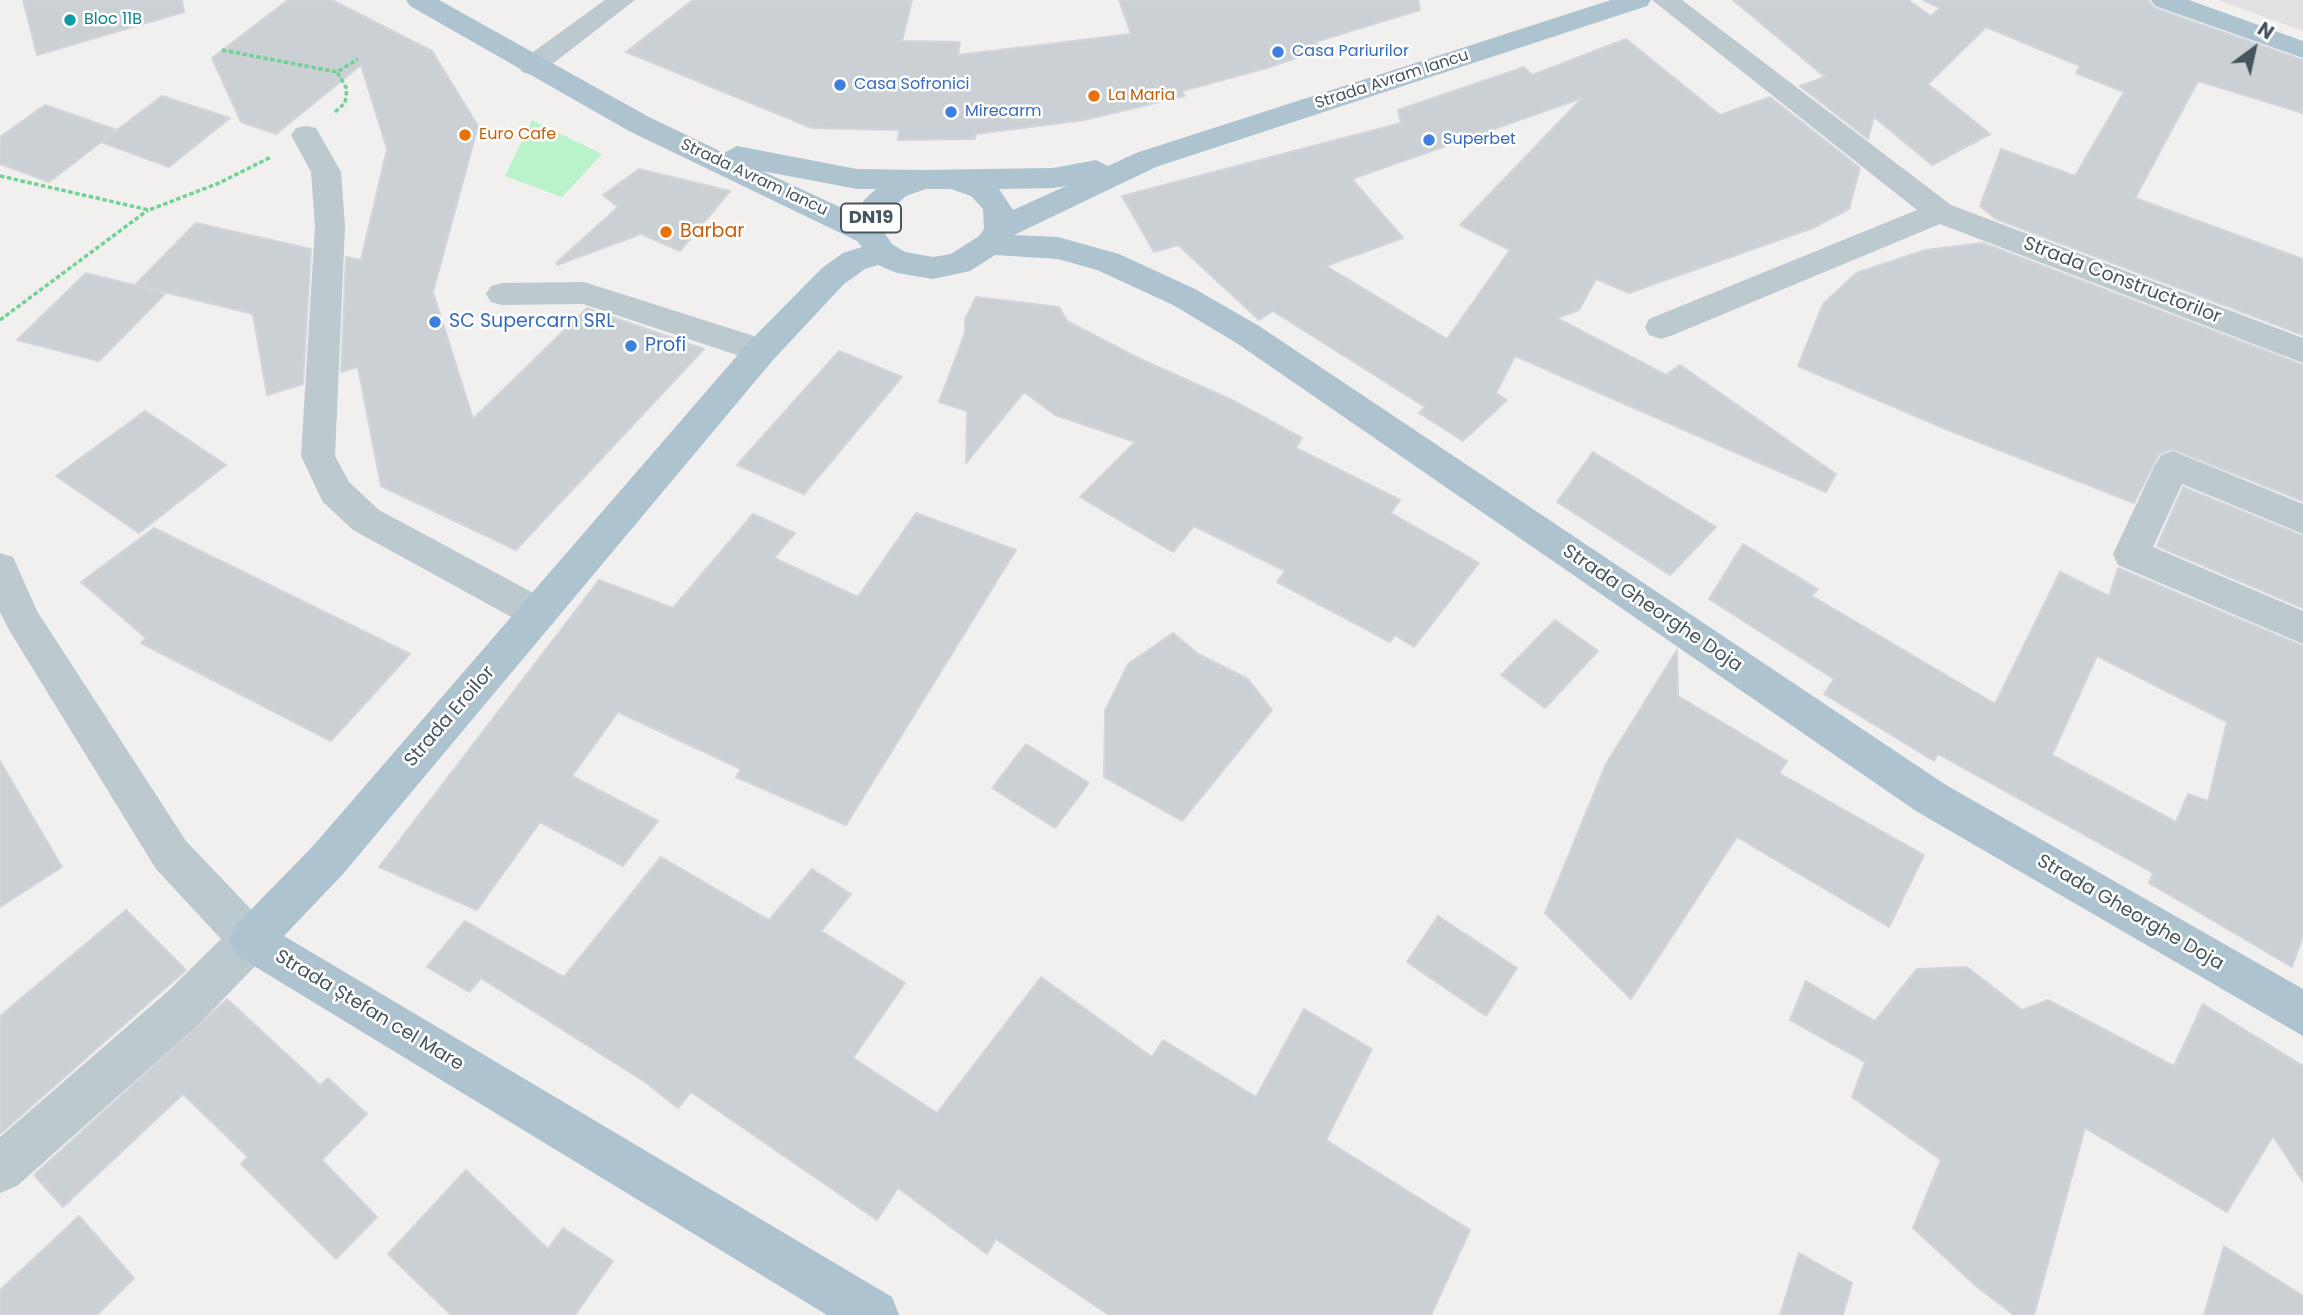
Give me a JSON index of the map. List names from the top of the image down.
{
  "streets": {
    "main road": [
      "Strada Avram Iancu",
      "DN19",
      "Strada Gheorghe Doja",
      "Strada Eroilor",
      "Strada Ștefan cel Mare"
    ],
    "street": ["Strada Constructorilor"]
  },
  "crossings": [
    ["Strada Avram Iancu", "DN19"],
    ["Strada Avram Iancu", "Strada Gheorghe Doja"],
    ["Strada Avram Iancu", "Strada Eroilor"],
    ["DN19", "Strada Gheorghe Doja"],
    ["DN19", "Strada Eroilor"],
    ["Strada Gheorghe Doja", "Strada Eroilor"],
    ["Strada Eroilor", "Strada Ștefan cel Mare"]
  ],
  "places": [
    "Bloc 11B",
    "Casa Pariurilor",
    "Casa Sofronici",
    "La Maria",
    "Mirecarm",
    "Euro Cafe",
    "Superbet",
    "Barbar",
    "SC Supercarn SRL",
    "Profi"
  ],
  "north": "top right"
}
